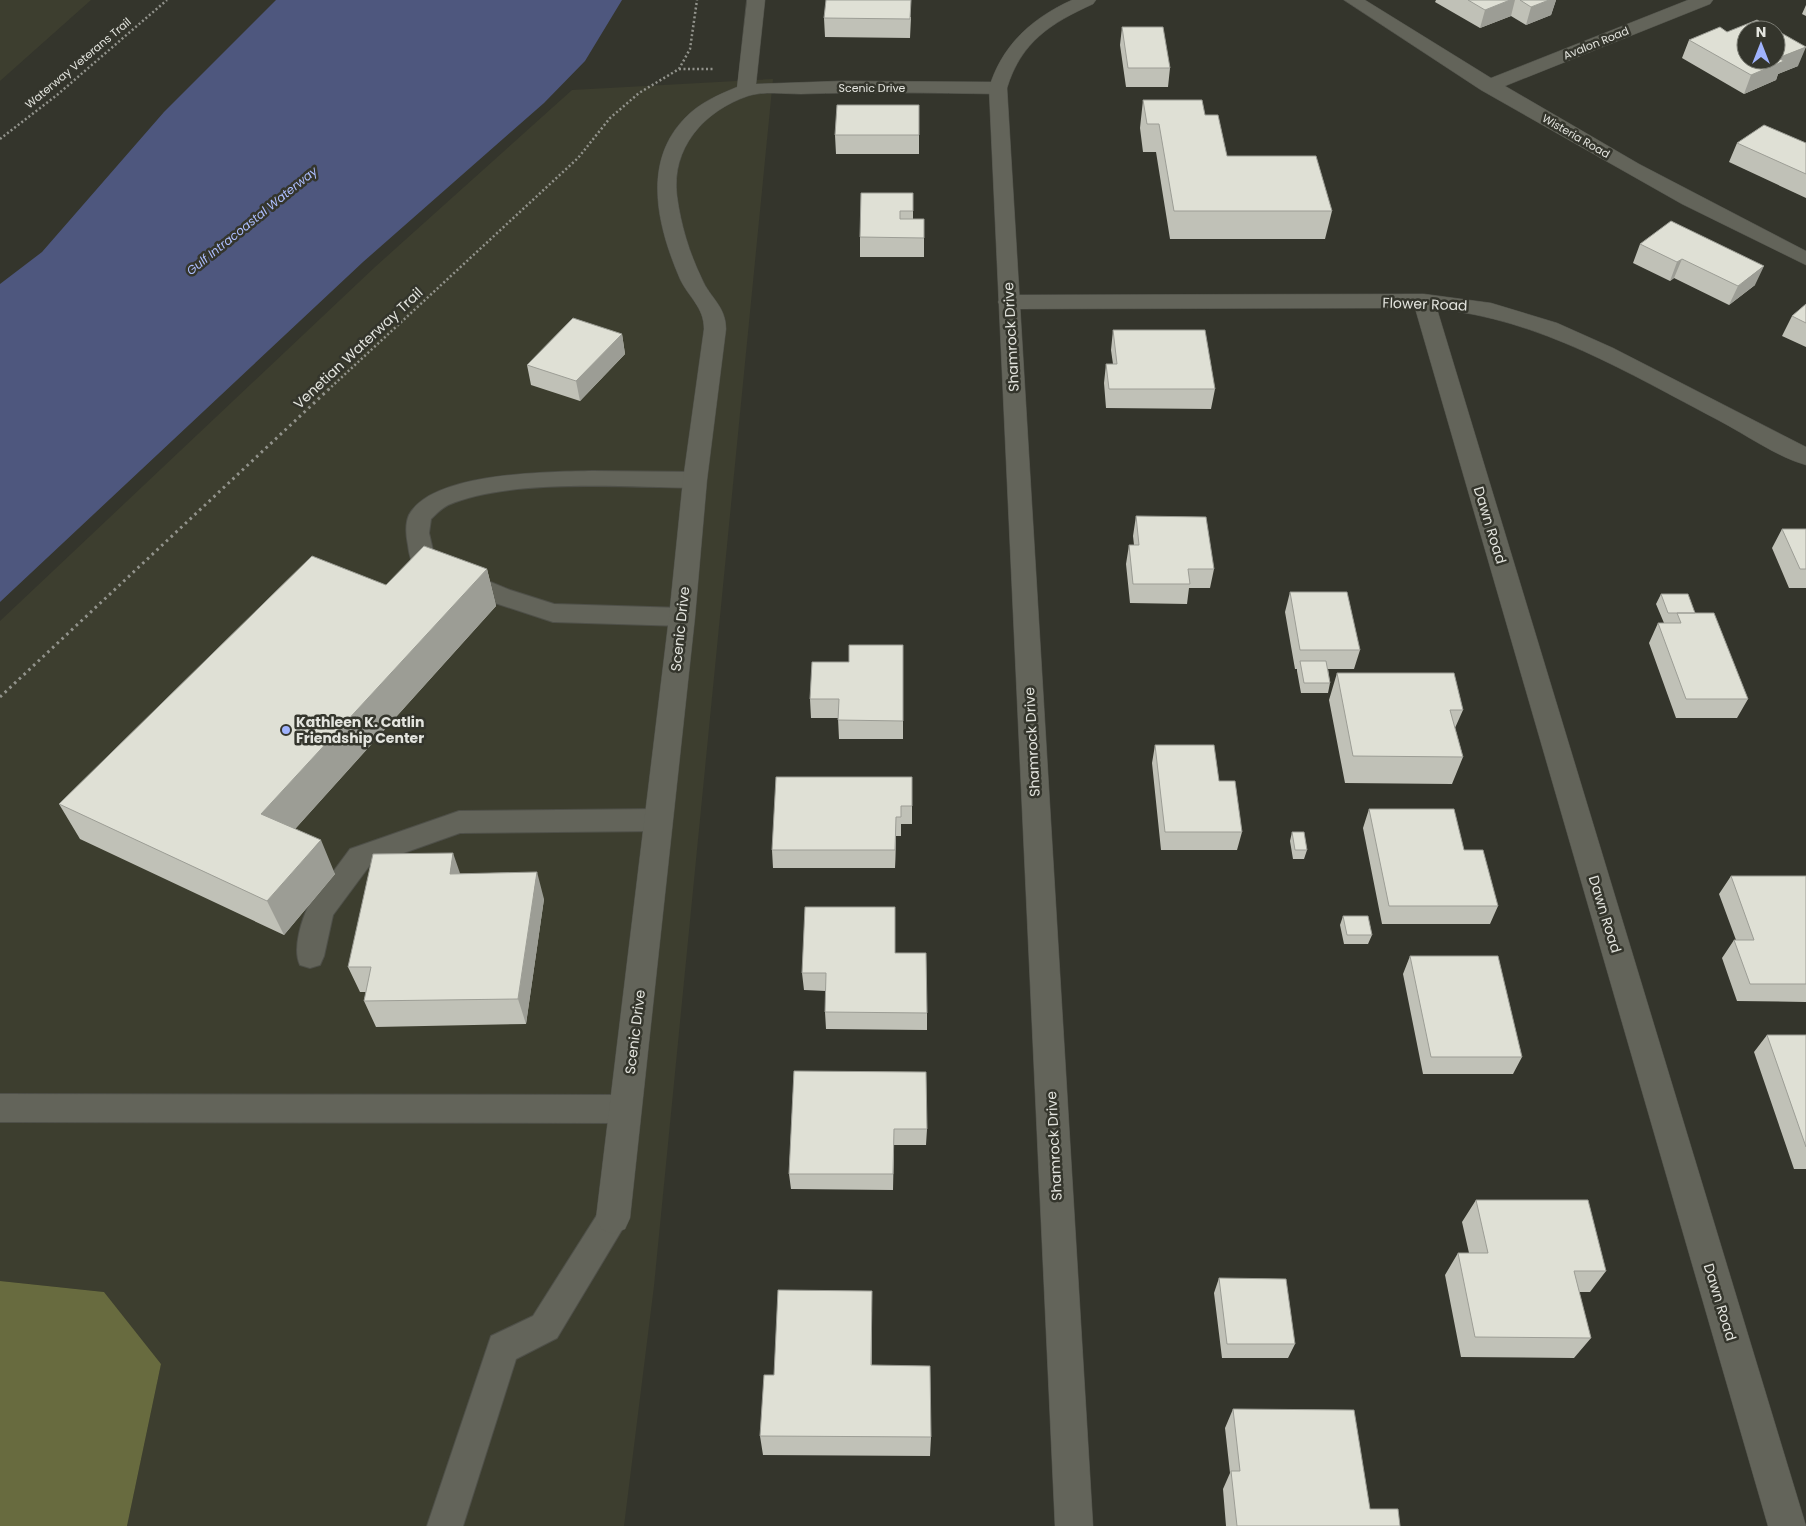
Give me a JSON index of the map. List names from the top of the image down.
{
  "streets": {
    "street": [
      "Avalon Road",
      "Scenic Drive",
      "Wisteria Road",
      "Flower Road",
      "Shamrock Drive",
      "Dawn Road"
    ],
    "path": ["Waterway Veterans Trail", "Venetian Waterway Trail"]
  },
  "crossings": [
    ["Avalon Road", "Wisteria Road"],
    ["Scenic Drive", "Shamrock Drive"],
    ["Flower Road", "Shamrock Drive"],
    ["Flower Road", "Dawn Road"]
  ],
  "water": ["Gulf Intracoastal Waterway"],
  "places": ["Kathleen K. Catlin Friendship Center"],
  "north": "top"
}
